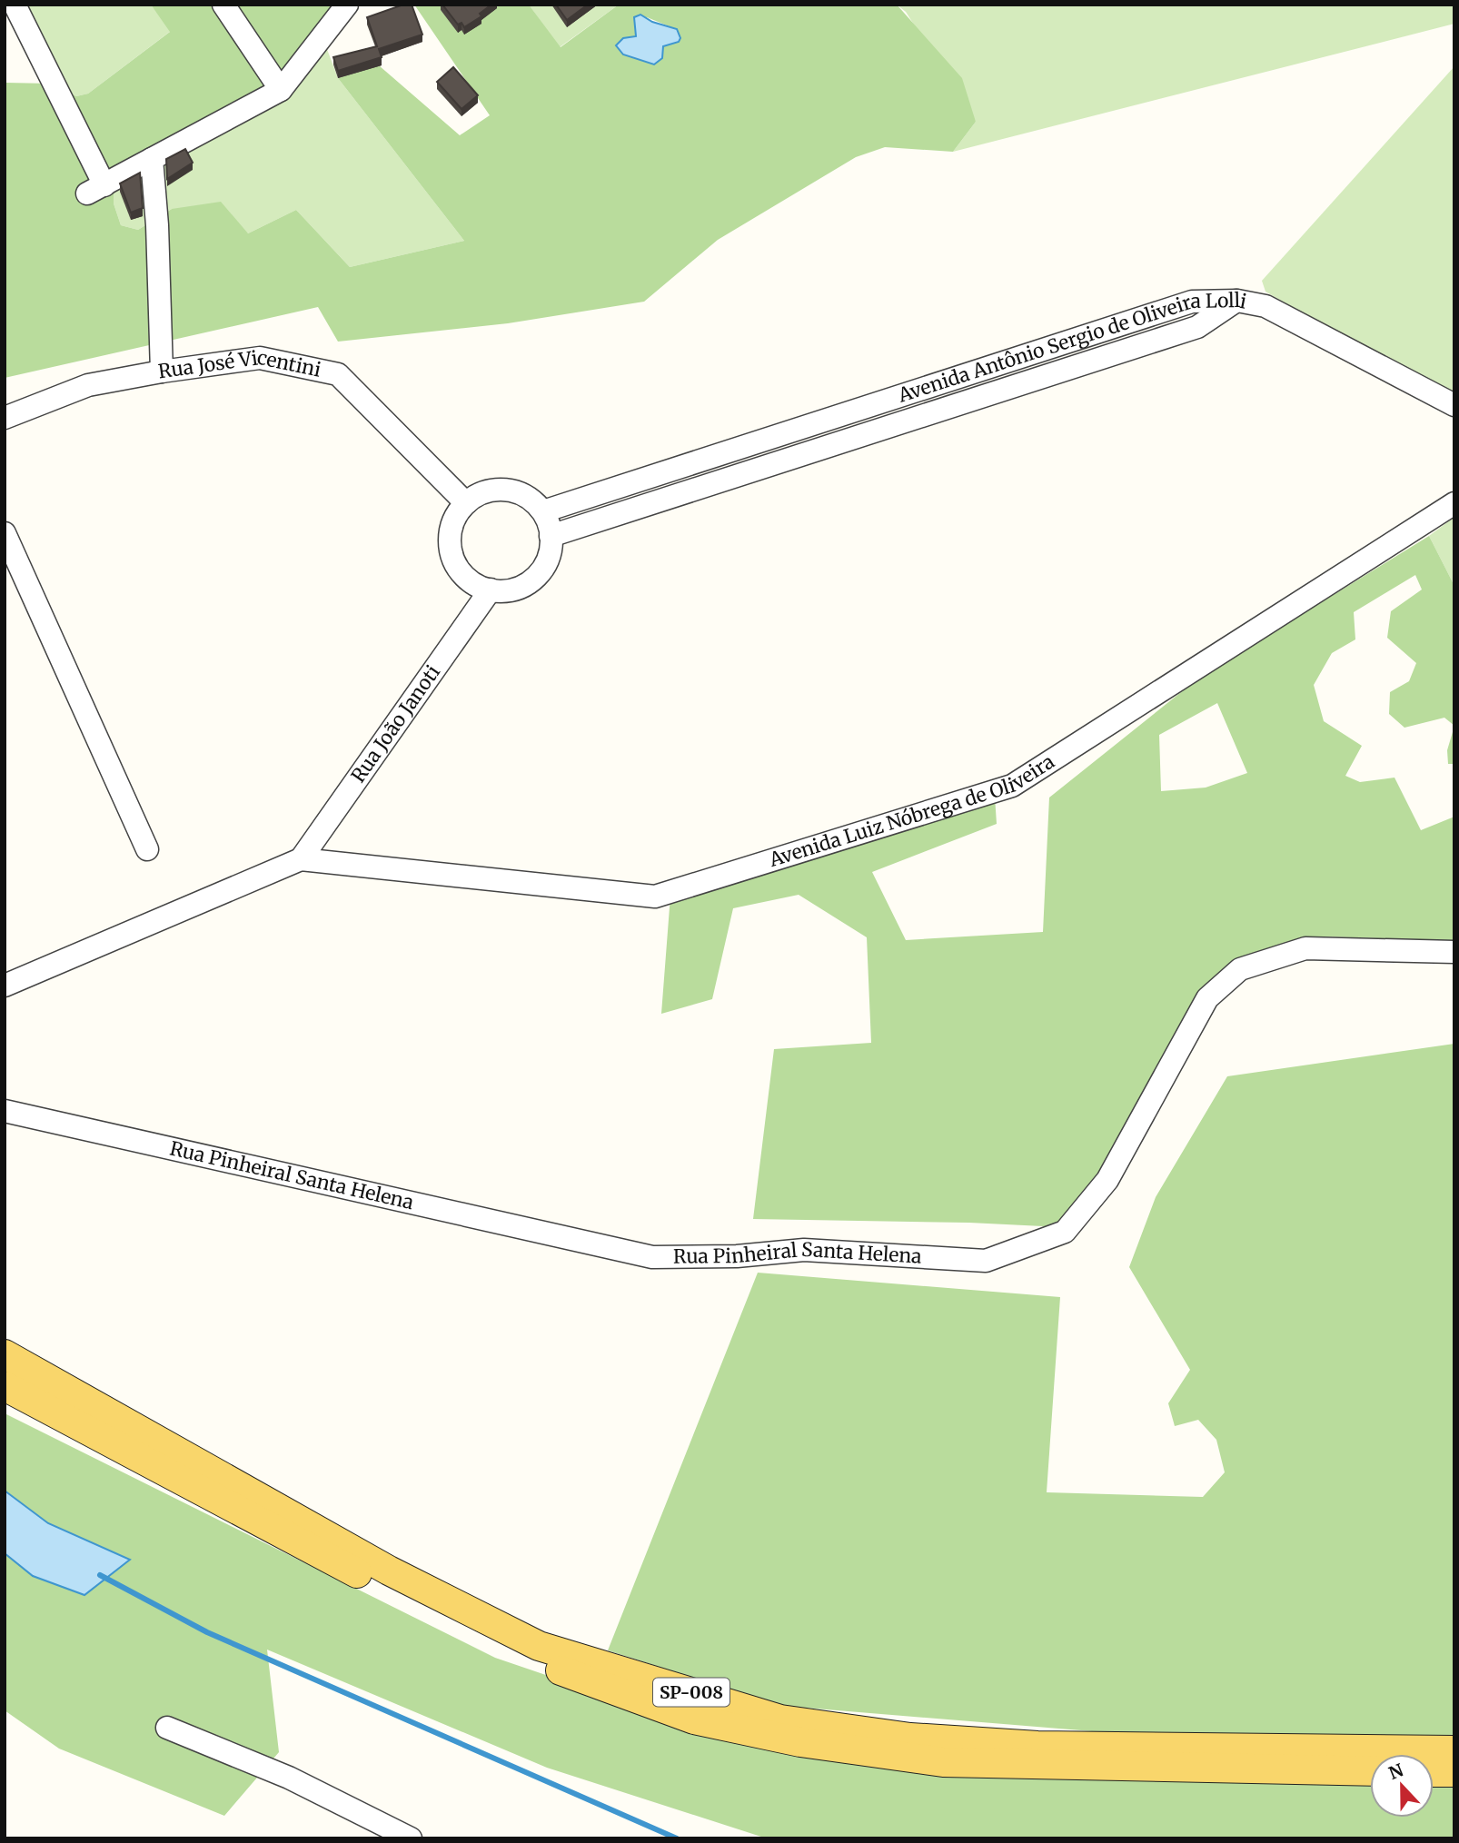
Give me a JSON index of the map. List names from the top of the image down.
{
  "streets": {
    "main road": ["SP-008"],
    "street": [
      "Avenida Antônio Sergio de Oliveira Lolli",
      "Rua José Vicentini",
      "Rua João Janoti",
      "Avenida Luiz Nóbrega de Oliveira",
      "Rua Pinheiral Santa Helena"
    ]
  },
  "crossings": [
    ["Avenida Antônio Sergio de Oliveira Lolli", "Rua José Vicentini"],
    ["Avenida Antônio Sergio de Oliveira Lolli", "Rua João Janoti"],
    ["Rua José Vicentini", "Rua João Janoti"],
    ["Rua João Janoti", "Avenida Luiz Nóbrega de Oliveira"]
  ],
  "north": "top"
}
